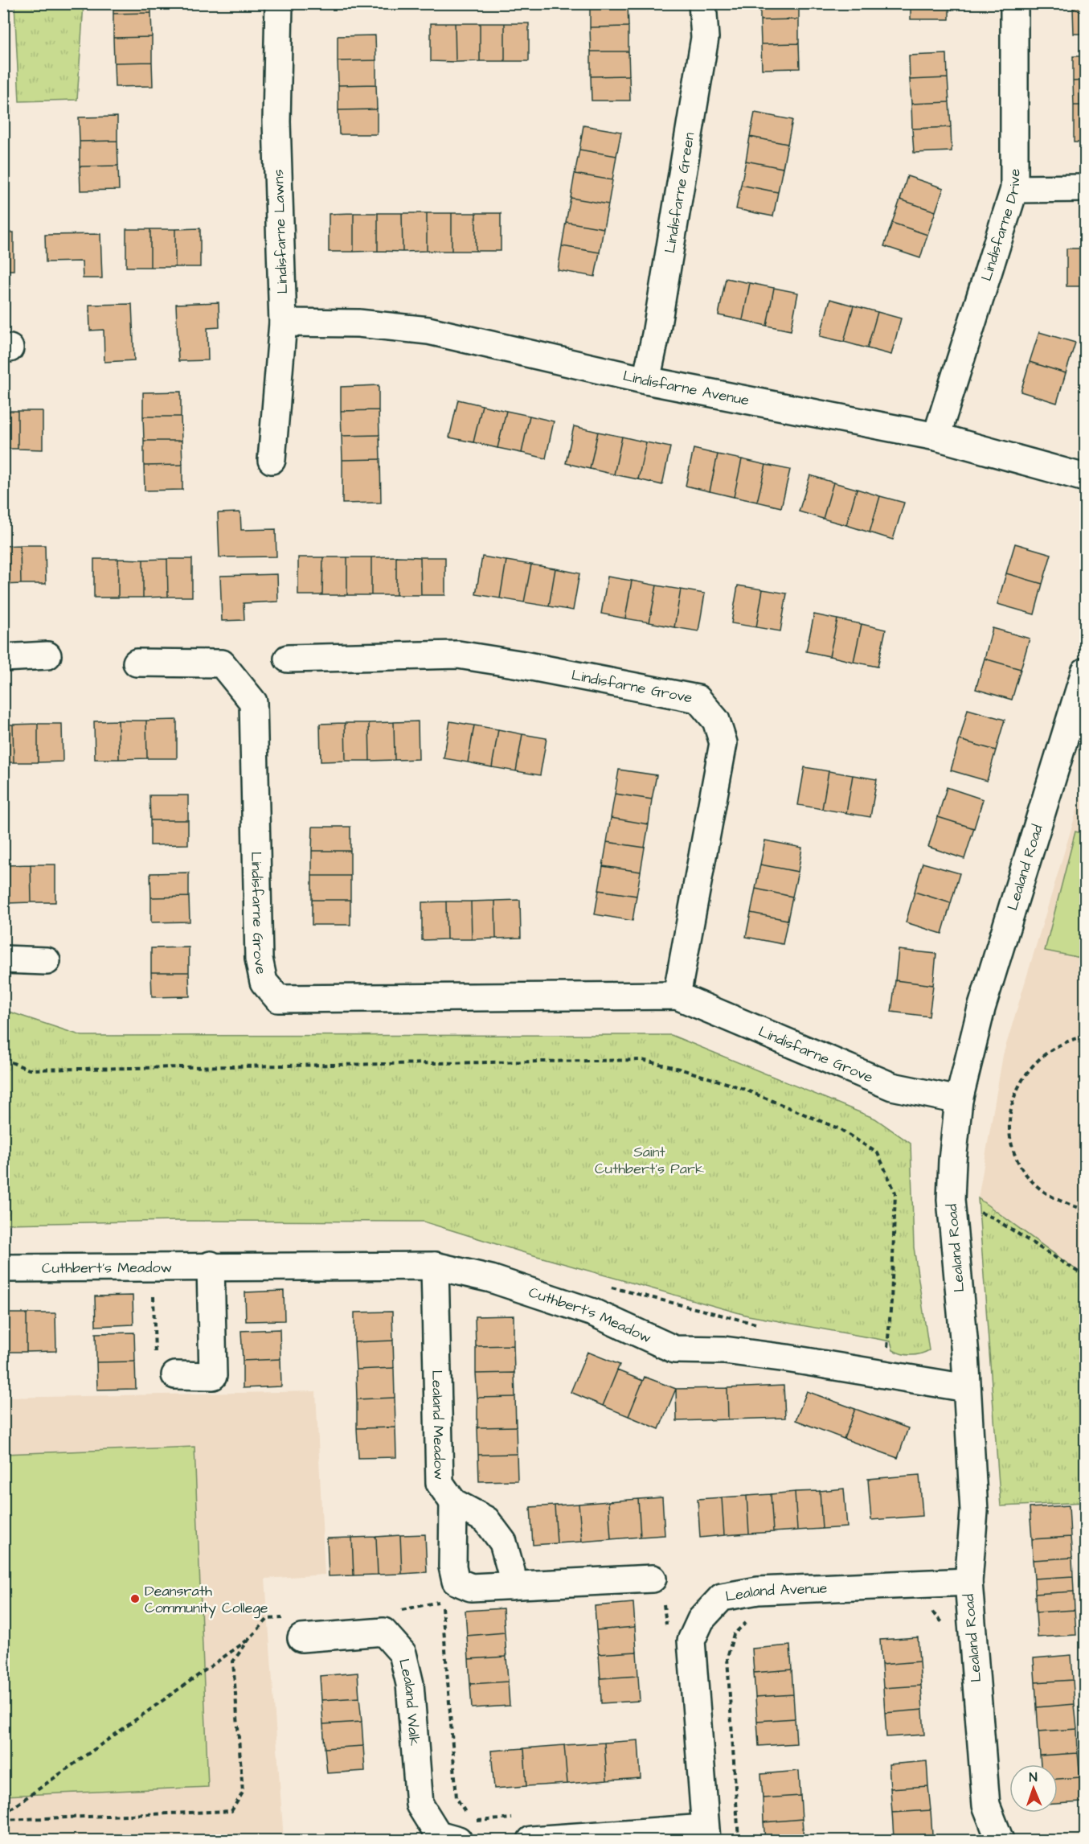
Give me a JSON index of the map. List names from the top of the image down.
{
  "streets": {
    "street": [
      "Lindisfarne Green",
      "Lindisfarne Drive",
      "Lindisfarne Lawns",
      "Lindisfarne Avenue",
      "Lindisfarne Grove",
      "Lealand Road",
      "Cuthbert's Meadow",
      "Lealand Meadow",
      "Lealand Avenue",
      "Lealand Walk"
    ]
  },
  "crossings": [
    ["Lindisfarne Green", "Lindisfarne Avenue"],
    ["Lindisfarne Drive", "Lindisfarne Avenue"],
    ["Lindisfarne Lawns", "Lindisfarne Avenue"],
    ["Lindisfarne Grove", "Lealand Road"],
    ["Lealand Road", "Cuthbert's Meadow"],
    ["Lealand Road", "Lealand Avenue"],
    ["Cuthbert's Meadow", "Lealand Meadow"]
  ],
  "parks": ["Saint Cuthbert's Park"],
  "places": ["Deansrath Community College"],
  "north": "top"
}
